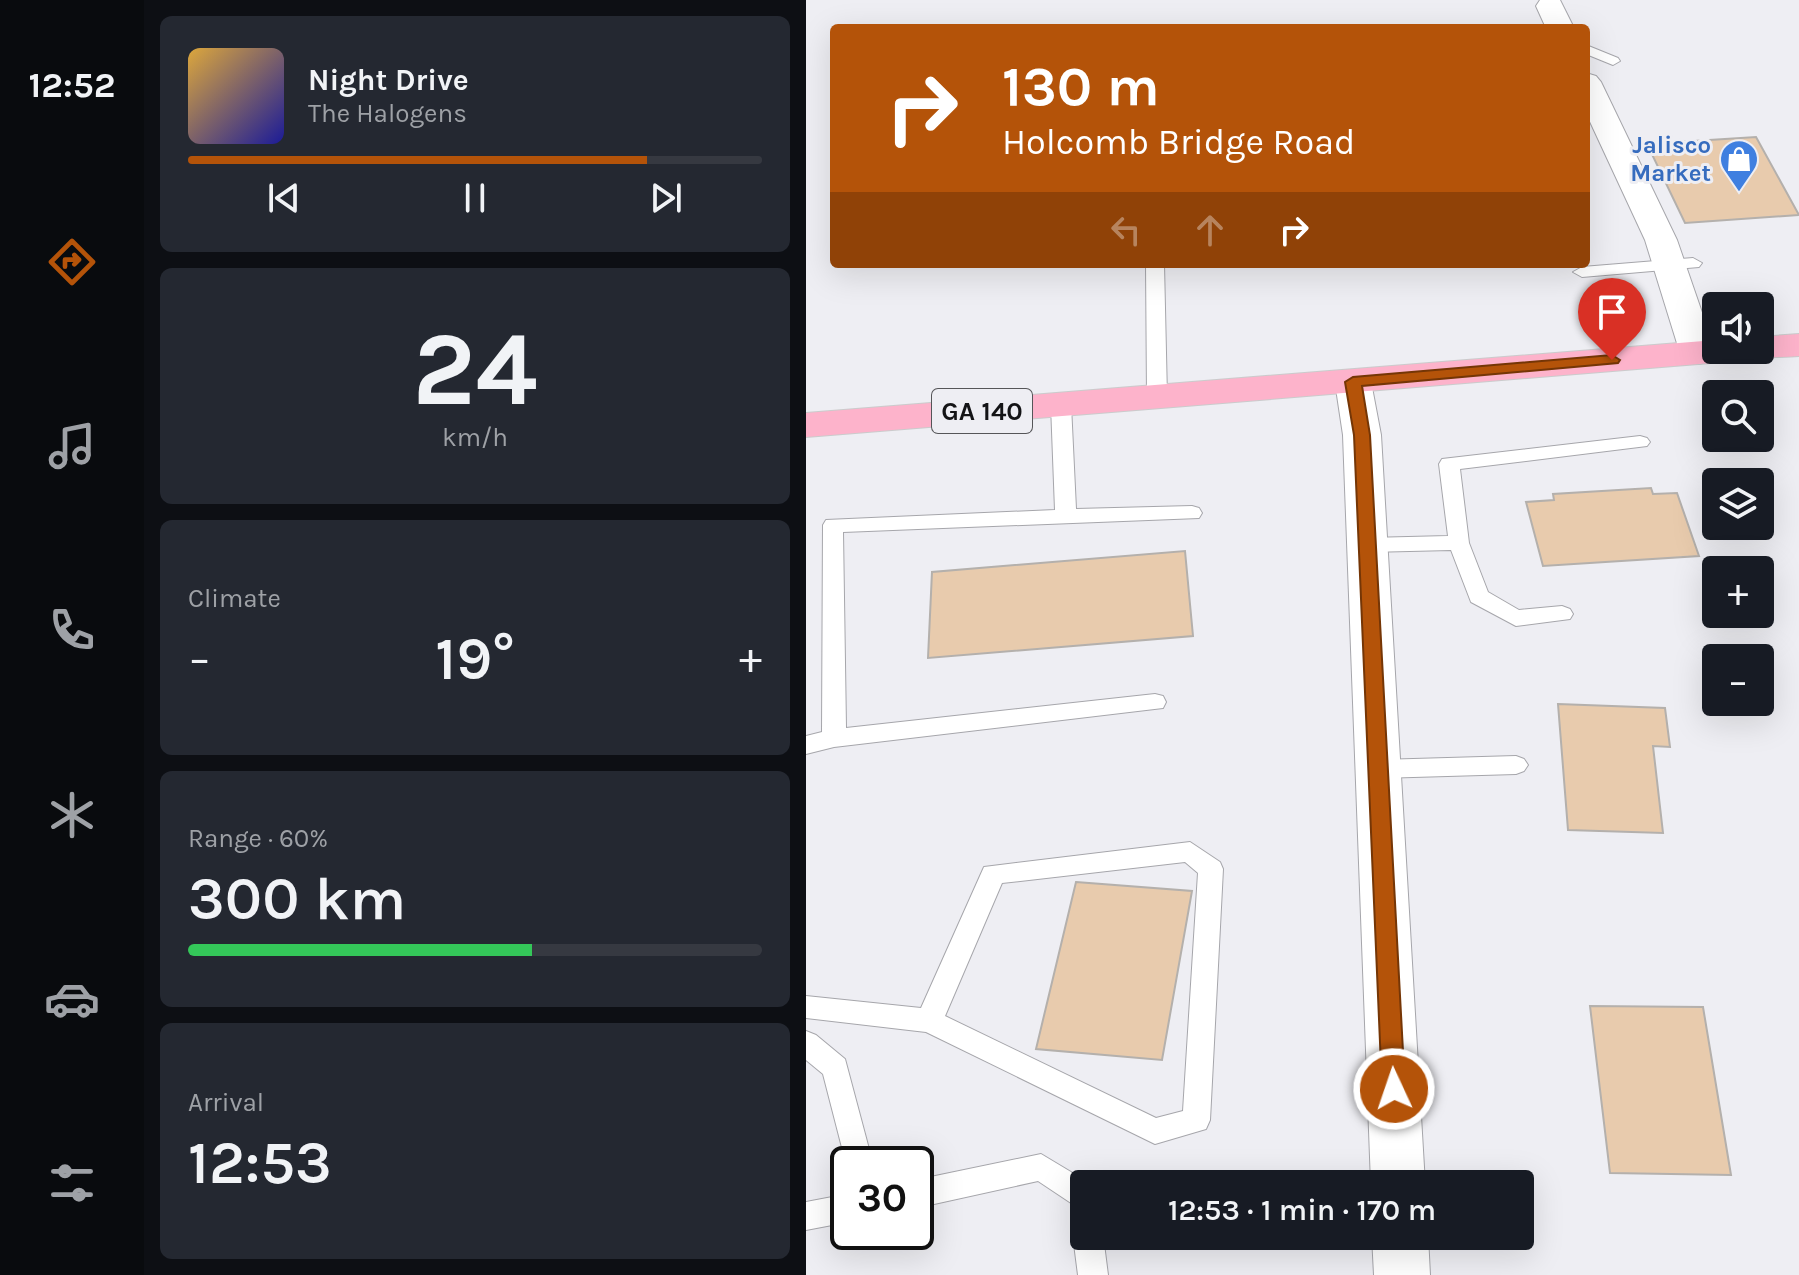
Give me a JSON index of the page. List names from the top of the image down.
{
  "streets": {
    "main road": ["GA 140"]
  },
  "places": {
    "shop": ["Jalisco Market"]
  },
  "page": {
    "tabs": "12:52",
    "turn": ["130 m", "Holcomb Bridge Road"],
    "song": ["Night Drive", "The Halogens"],
    "tile": [
      ["24", "km/h"],
      "Climate",
      ["Range · 60%", "300 km"],
      ["Arrival", "12:53"]
    ],
    "map_buttons": ["+", "−"],
    "heat": ["−", "19°", "+"],
    "limit": "30",
    "trip": "12:53 · 1 min · 170 m"
  }
}
